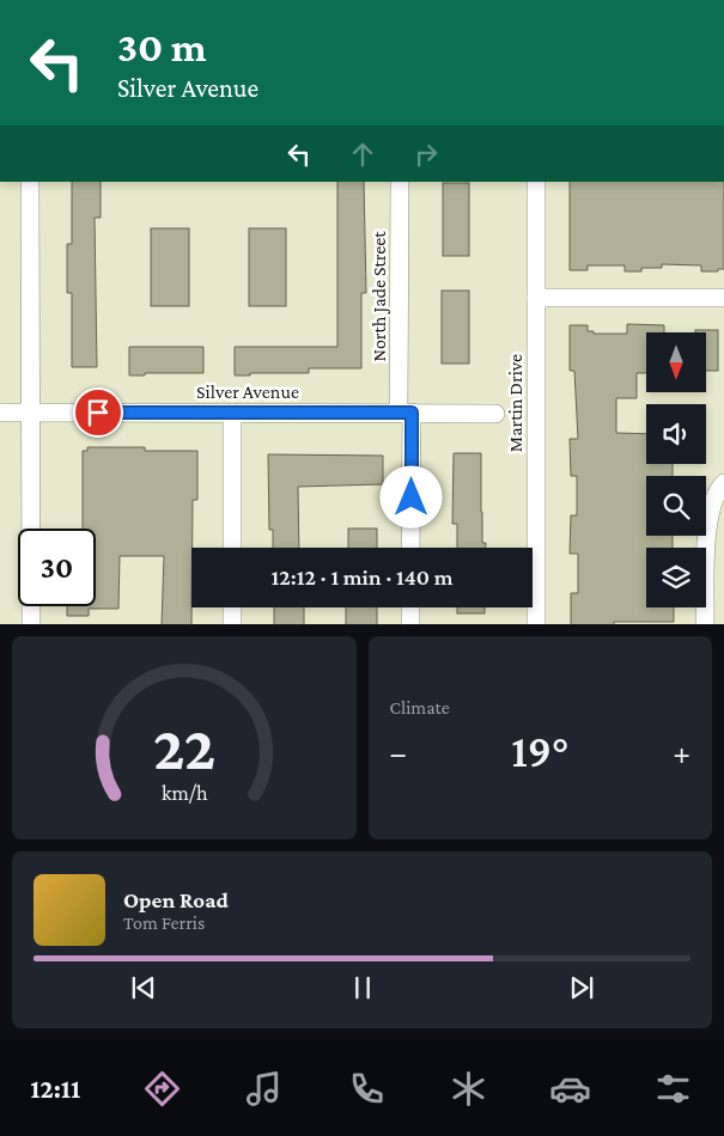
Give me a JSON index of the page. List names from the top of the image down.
{
  "streets": {
    "street": ["North Jade Street", "Silver Avenue", "Martin Drive"]
  },
  "crossings": [
    ["North Jade Street", "Silver Avenue"]
  ],
  "north": "bottom",
  "page": {
    "turn": ["30 m", "Silver Avenue"],
    "limit": "30",
    "trip": "12:12 · 1 min · 140 m",
    "tile": "Climate",
    "heat": ["−", "19°", "+"],
    "song": ["Open Road", "Tom Ferris"],
    "tabs": "12:11",
    "gauge": ["22", "km/h"]
  }
}
